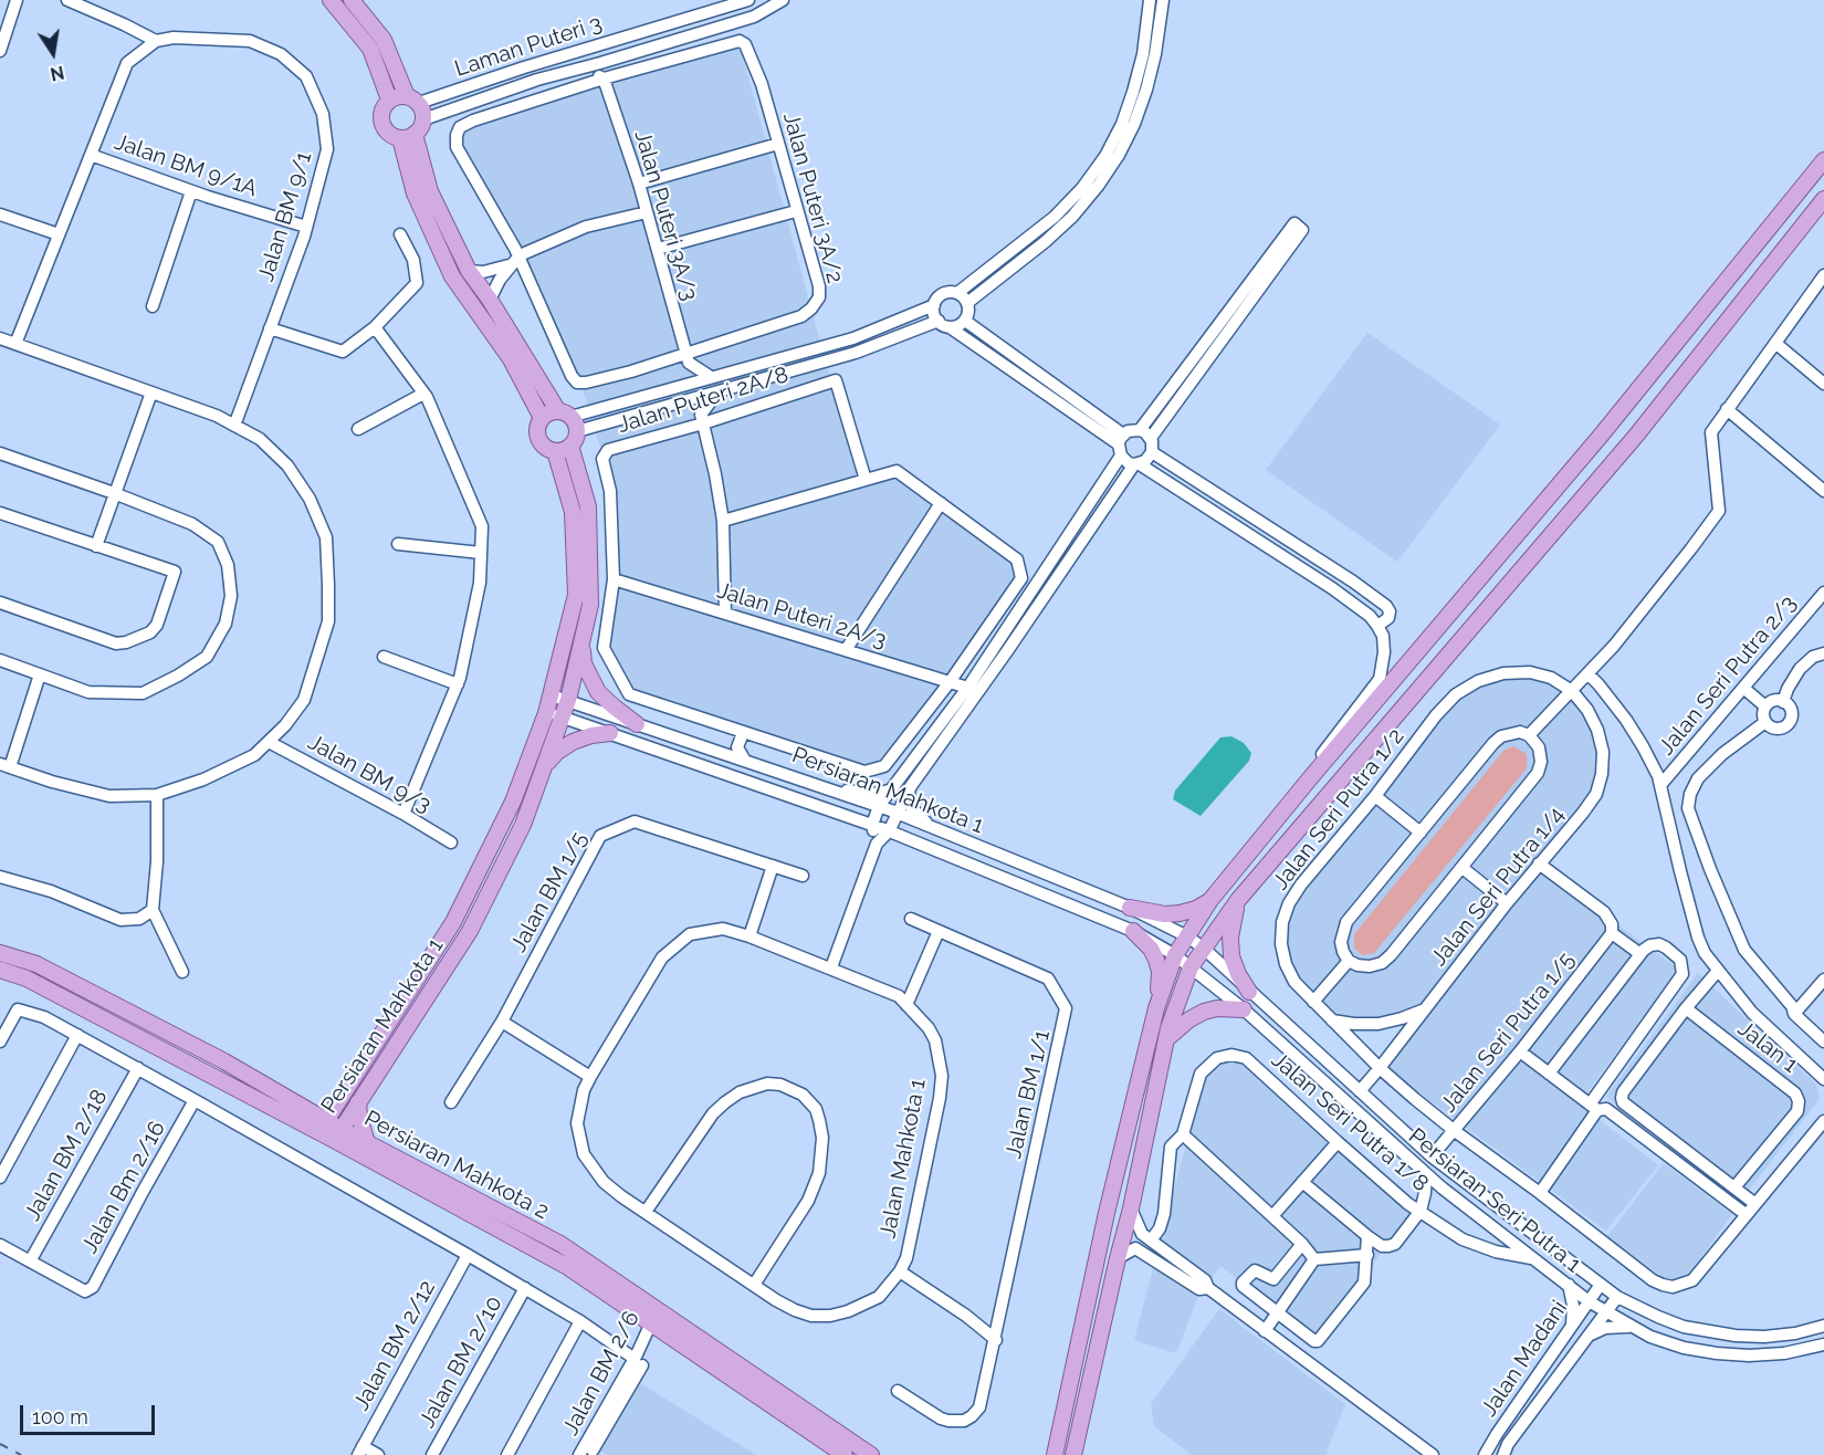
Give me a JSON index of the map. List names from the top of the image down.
{
  "streets": {
    "main road": ["Persiaran Mahkota 1", "Persiaran Mahkota 2"],
    "street": [
      "Laman Puteri 3",
      "Jalan BM 9/1A",
      "Jalan Puteri 3A/2",
      "Jalan Puteri 3A/3",
      "Jalan BM 9/1",
      "Jalan Puteri 2A/8",
      "Jalan Puteri 2A/3",
      "Jalan Seri Putra 2/3",
      "Jalan BM 9/3",
      "Jalan Seri Putra 1/2",
      "Jalan Seri Putra 1/4",
      "Jalan BM 1/5",
      "Jalan Seri Putra 1/5",
      "Jalan 1",
      "Jalan BM 1/1",
      "Jalan Seri Putra 1/8",
      "Jalan BM 2/18",
      "Jalan Mahkota 1",
      "Jalan Bm 2/16",
      "Persiaran Seri Putra 1",
      "Jalan BM 2/12",
      "Jalan Madani",
      "Jalan BM 2/10",
      "Jalan BM 2/6"
    ]
  },
  "crossings": [
    ["Laman Puteri 3", "Persiaran Mahkota 1"],
    ["Jalan BM 9/1A", "Jalan BM 9/1"],
    ["Jalan Puteri 3A/2", "Jalan Puteri 3A/3"],
    ["Jalan Puteri 2A/8", "Jalan Puteri 2A/3"],
    ["Persiaran Mahkota 1", "Persiaran Mahkota 2"],
    ["Persiaran Mahkota 1", "Persiaran Seri Putra 1"],
    ["Jalan Seri Putra 1/2", "Jalan Seri Putra 1/4"],
    ["Jalan Seri Putra 1/2", "Jalan Seri Putra 1/5"],
    ["Jalan Seri Putra 1/4", "Persiaran Seri Putra 1"],
    ["Jalan Seri Putra 1/5", "Persiaran Seri Putra 1"],
    ["Jalan Seri Putra 1/8", "Persiaran Seri Putra 1"],
    ["Jalan BM 2/18", "Jalan Bm 2/16"],
    ["Persiaran Mahkota 2", "Jalan BM 2/6"],
    ["Persiaran Seri Putra 1", "Jalan Madani"]
  ],
  "scale_bar": "100 m",
  "north": "bottom"
}
